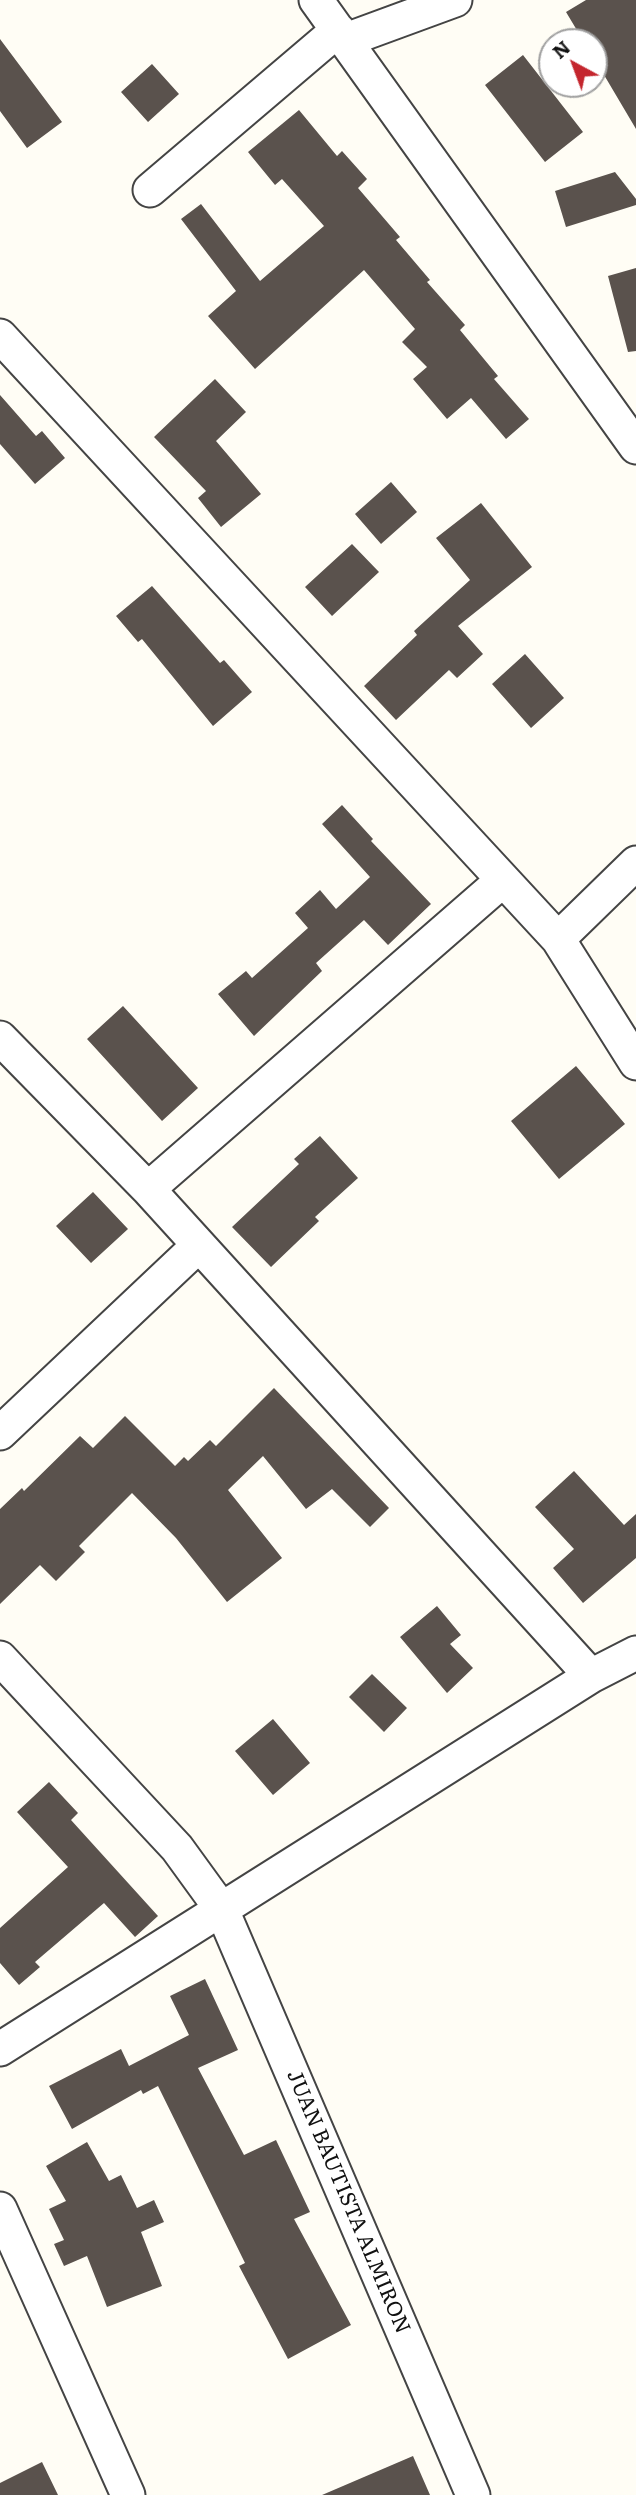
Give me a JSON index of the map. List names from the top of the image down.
{
  "streets": {
    "street": ["JUAN BAUTISTA ALMIRON"]
  },
  "north": "top left"
}
